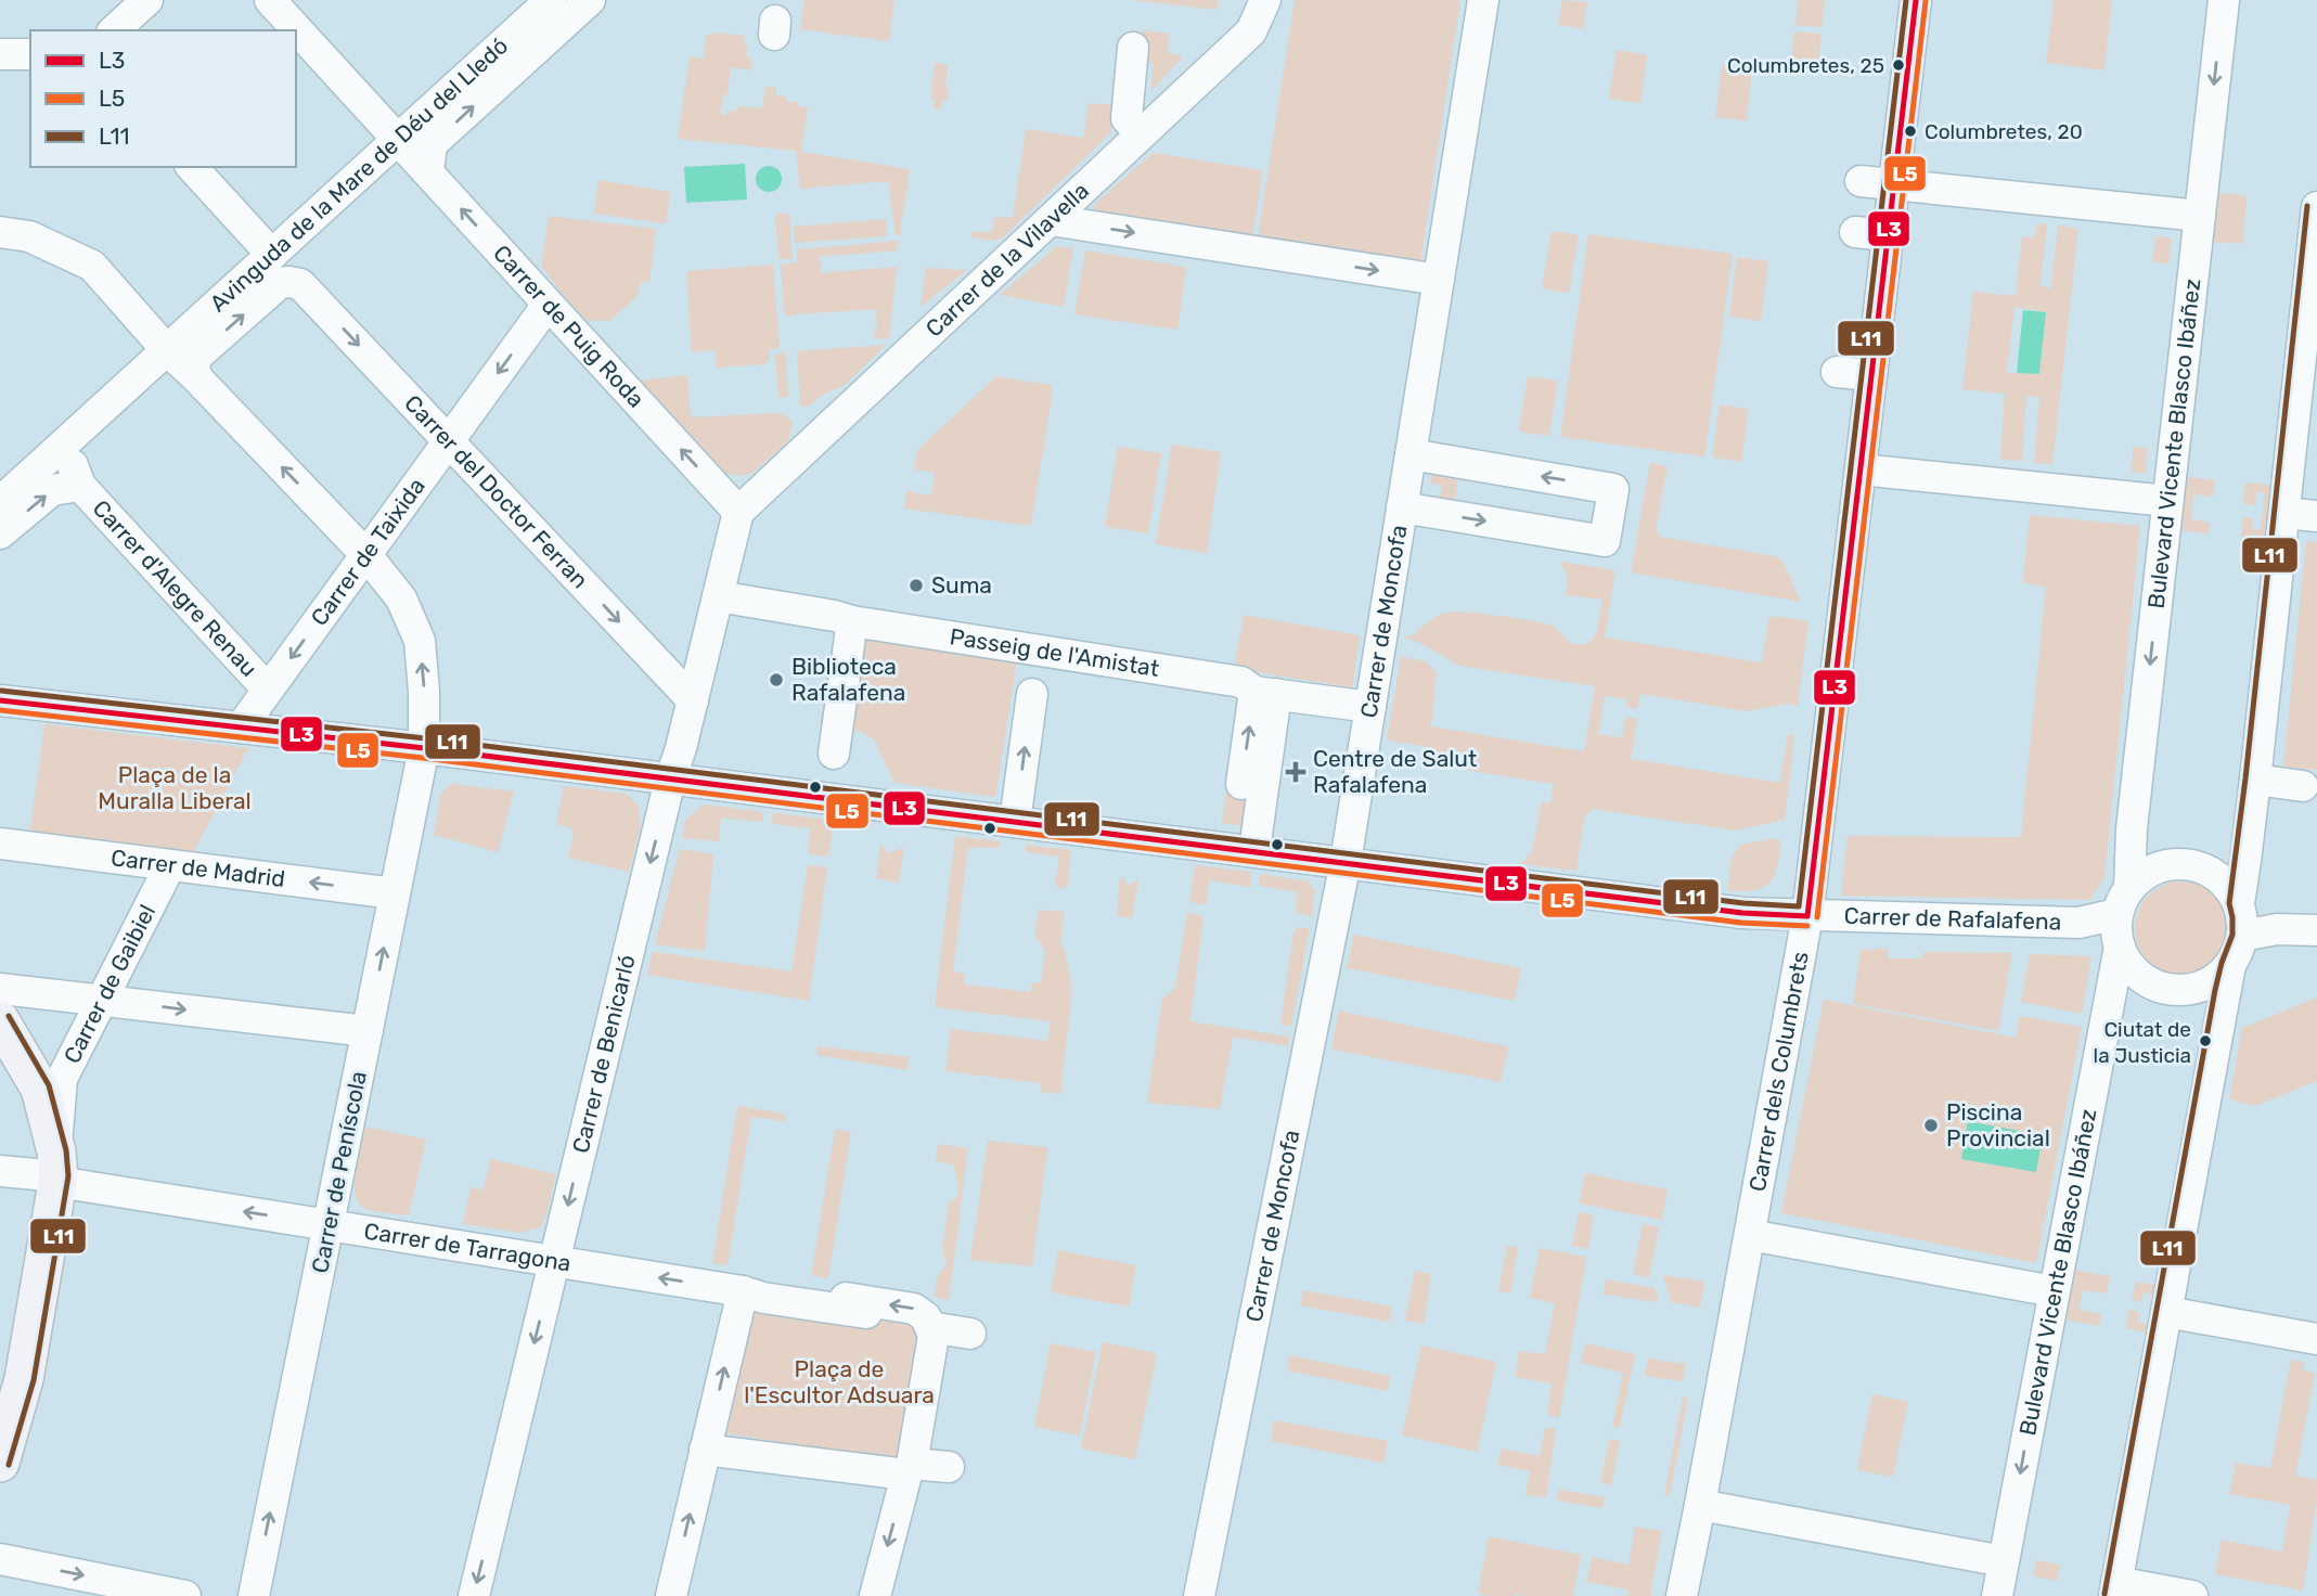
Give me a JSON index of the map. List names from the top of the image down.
{
  "streets": {
    "street": [
      "Avinguda de la Mare de Déu del Lledó",
      "Carrer de la Vilavella",
      "Carrer de Puig Roda",
      "Bulevard Vicente Blasco Ibáñez",
      "Carrer del Doctor Ferran",
      "Carrer de Taixida",
      "Carrer d'Alegre Renau",
      "Carrer de Moncofa",
      "Passeig de l'Amistat",
      "Carrer de Madrid",
      "Carrer de Rafalafena",
      "Carrer de Gaibiel",
      "Carrer de Benicarló",
      "Carrer dels Columbrets",
      "Carrer de Peníscola",
      "Carrer de Tarragona"
    ]
  },
  "crossings": [
    ["Avinguda de la Mare de Déu del Lledó", "Carrer de Puig Roda"],
    ["Avinguda de la Mare de Déu del Lledó", "Carrer del Doctor Ferran"],
    ["Avinguda de la Mare de Déu del Lledó", "Carrer de Peníscola"],
    ["Carrer de la Vilavella", "Carrer de Puig Roda"],
    ["Carrer de la Vilavella", "Carrer de Benicarló"],
    ["Carrer de Puig Roda", "Carrer de Taixida"],
    ["Carrer de Puig Roda", "Carrer de Benicarló"],
    ["Bulevard Vicente Blasco Ibáñez", "Carrer de Rafalafena"],
    ["Carrer del Doctor Ferran", "Carrer de Taixida"],
    ["Carrer del Doctor Ferran", "Carrer de Benicarló"],
    ["Carrer de Taixida", "Carrer d'Alegre Renau"],
    ["Carrer de Taixida", "Carrer de Rafalafena"],
    ["Carrer de Taixida", "Carrer de Peníscola"],
    ["Carrer de Moncofa", "Passeig de l'Amistat"],
    ["Carrer de Moncofa", "Carrer de Rafalafena"],
    ["Passeig de l'Amistat", "Carrer de Benicarló"],
    ["Carrer de Madrid", "Carrer de Gaibiel"],
    ["Carrer de Madrid", "Carrer de Peníscola"],
    ["Carrer de Rafalafena", "Carrer de Benicarló"],
    ["Carrer de Rafalafena", "Carrer dels Columbrets"],
    ["Carrer de Rafalafena", "Carrer de Peníscola"],
    ["Carrer de Gaibiel", "Carrer de Tarragona"],
    ["Carrer de Benicarló", "Carrer de Tarragona"],
    ["Carrer de Peníscola", "Carrer de Tarragona"]
  ],
  "one_way": [
    "Carrer de Puig Roda",
    "Carrer del Doctor Ferran",
    "Carrer de Taixida",
    "Carrer de Peníscola"
  ],
  "parks": ["Plaça de la Muralla Liberal", "Plaça de l'Escultor Adsuara"],
  "places": {
    "other": [
      "Columbretes, 25",
      "Columbretes, 20",
      "Suma",
      "Biblioteca Rafalafena",
      "Ciutat de la Justicia",
      "Piscina Provincial"
    ],
    "health": ["Centre de Salut Rafalafena"]
  },
  "lines": ["transit line L3", "transit line L11", "transit line L5"],
  "legend": ["L3", "L5", "L11"]
}
